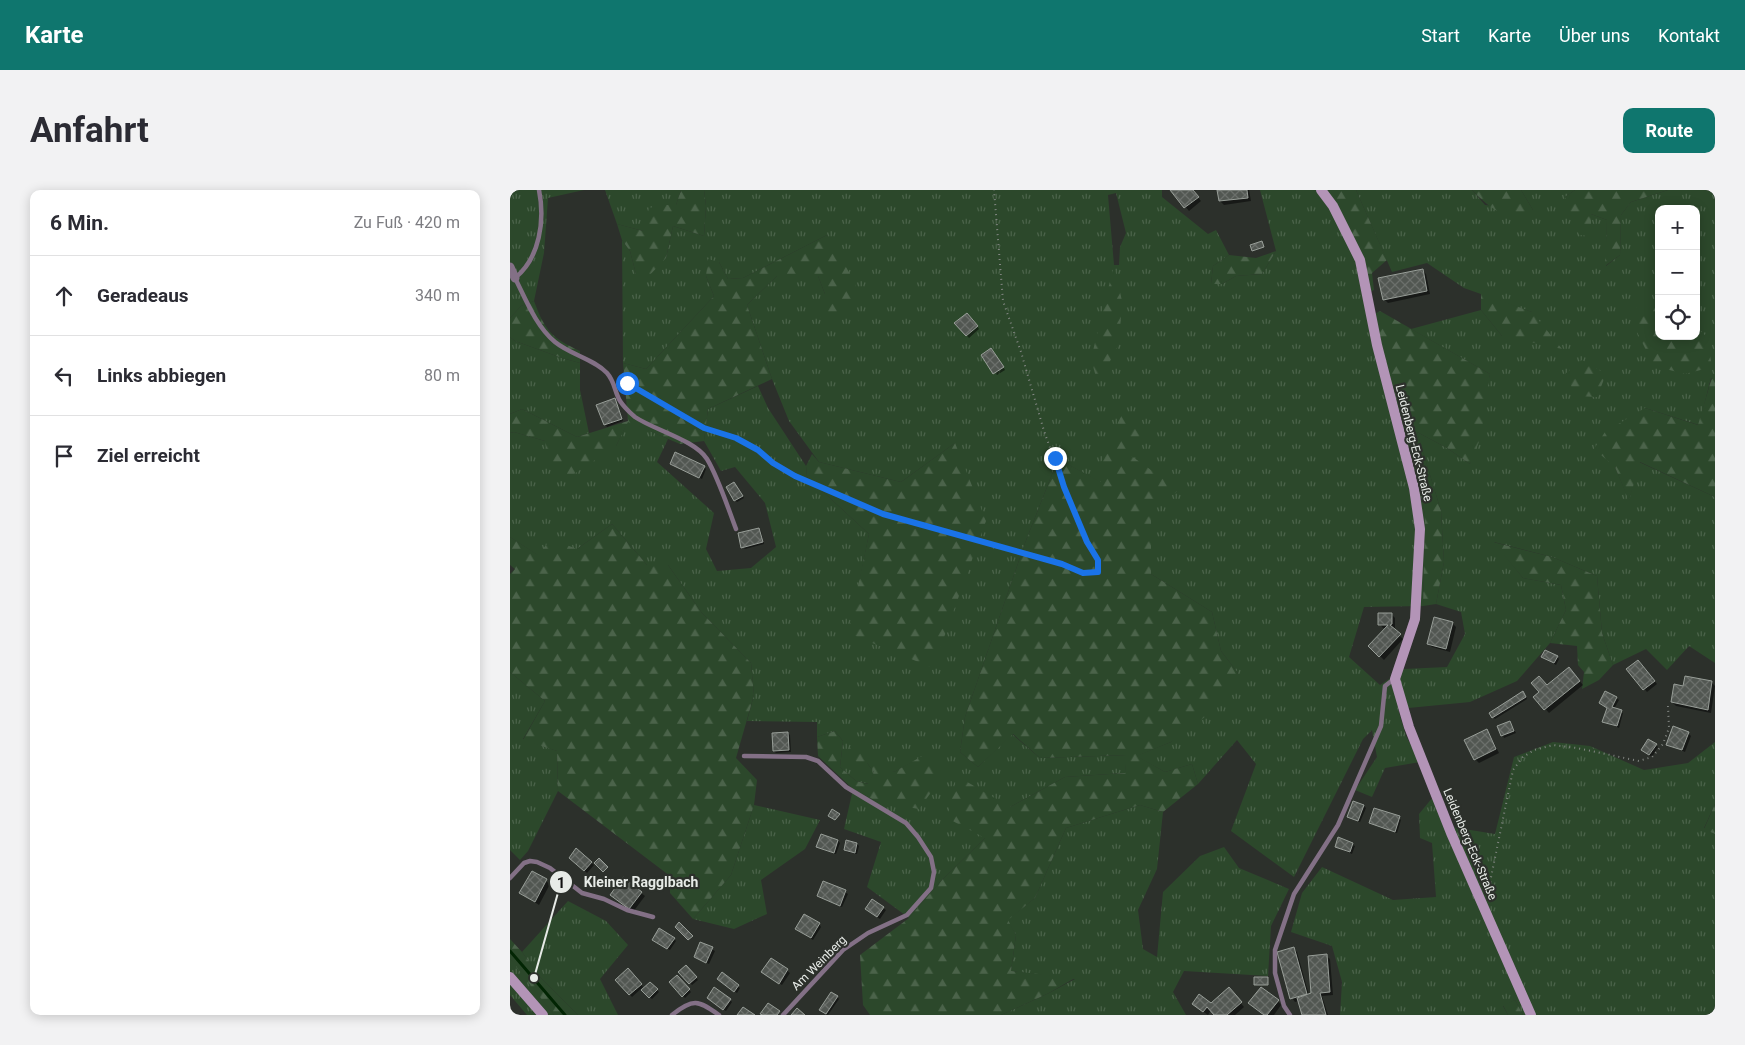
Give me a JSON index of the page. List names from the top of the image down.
{
  "streets": {
    "street": ["Leidenberg-Eck-Straße"],
    "lane": ["Am Weinberg"]
  },
  "places": ["Kleiner Ragglbach"],
  "page": {
    "header": "Karte",
    "nav": [
      "Start",
      "Karte",
      "Über uns",
      "Kontakt"
    ],
    "buttons": "Route",
    "title": "Anfahrt",
    "heading": ["6 Min.", "Zu Fuß · 420 m"],
    "map_buttons": ["+", "−"],
    "list": [
      ["Geradeaus", "340 m"],
      ["Links abbiegen", "80 m"],
      "Ziel erreicht"
    ]
  }
}
